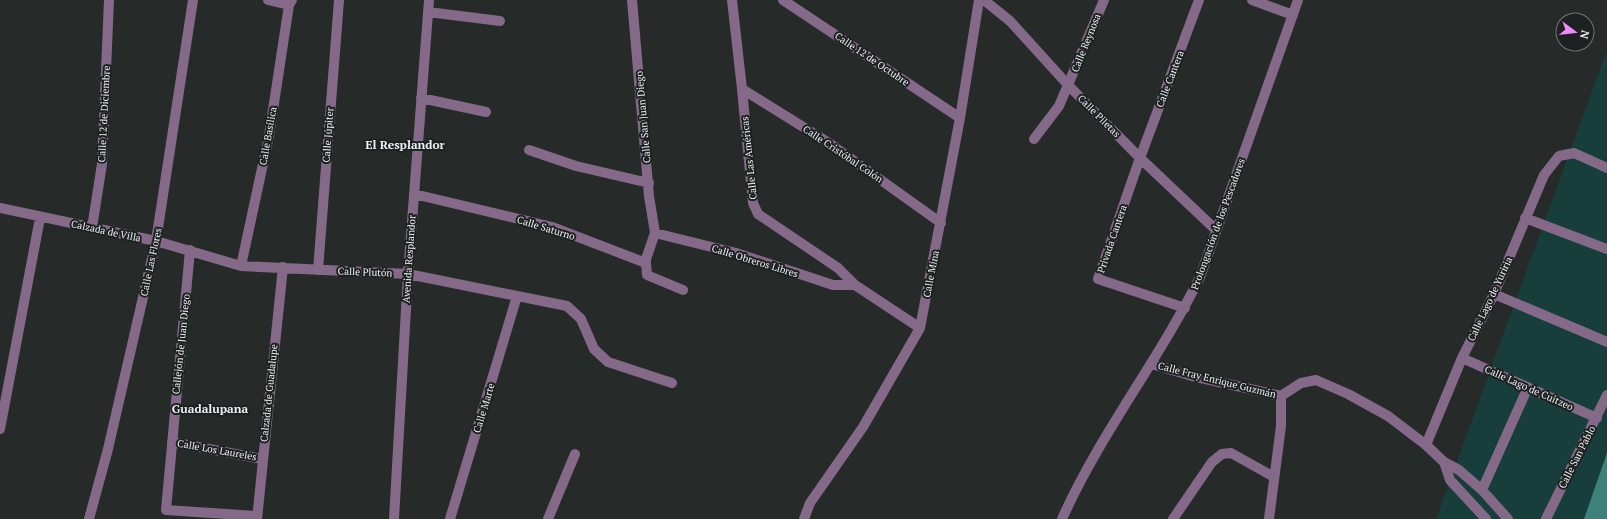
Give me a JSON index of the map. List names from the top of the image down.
{
  "streets": {
    "street": [
      "Calle Reynosa",
      "Calle 12 de Octubre",
      "Calle Cantera",
      "Calle 12 de Diciembre",
      "Calle Piletas",
      "Calle San Juan Diego",
      "Calle Júpiter",
      "Calle Basílica",
      "Calle Cristóbal Colón",
      "Calle Las Américas",
      "Prolongación de los Pescadores",
      "Calle Saturno",
      "Calzada de Villa",
      "Privada Cantera",
      "Avenida Resplandor",
      "Calle Obreros Libres",
      "Calle Las Flores",
      "Calle Plutón",
      "Calle Mina",
      "Calle Lago de Yuriria",
      "Callejón de Juan Diego",
      "Calle Fray Enrique Guzmán",
      "Calle Lago de Cuitzeo",
      "Calzada de Guadalupe",
      "Calle Marte",
      "Calle Los Laureles",
      "Calle San Pablo"
    ]
  },
  "crossings": [
    ["Calle Reynosa", "Calle Piletas"],
    ["Calle 12 de Octubre", "Calle Mina"],
    ["Calle Cantera", "Calle Piletas"],
    ["Calle Cantera", "Privada Cantera"],
    ["Calle 12 de Diciembre", "Calzada de Villa"],
    ["Calle Piletas", "Prolongación de los Pescadores"],
    ["Calle Piletas", "Privada Cantera"],
    ["Calle San Juan Diego", "Calle Obreros Libres"],
    ["Calle Júpiter", "Calle Plutón"],
    ["Calle Basílica", "Calzada de Villa"],
    ["Calle Cristóbal Colón", "Calle Las Américas"],
    ["Calle Cristóbal Colón", "Calle Mina"],
    ["Calle Las Américas", "Calle Obreros Libres"],
    ["Calle Las Américas", "Calle Mina"],
    ["Prolongación de los Pescadores", "Privada Cantera"],
    ["Prolongación de los Pescadores", "Calle Fray Enrique Guzmán"],
    ["Calle Saturno", "Avenida Resplandor"],
    ["Calzada de Villa", "Calle Las Flores"],
    ["Calzada de Villa", "Calle Plutón"],
    ["Calzada de Villa", "Callejón de Juan Diego"],
    ["Calzada de Villa", "Calzada de Guadalupe"],
    ["Avenida Resplandor", "Calle Plutón"],
    ["Calle Plutón", "Calzada de Guadalupe"],
    ["Calle Plutón", "Calle Marte"],
    ["Calle Lago de Yuriria", "Calle Fray Enrique Guzmán"],
    ["Calle Lago de Yuriria", "Calle Lago de Cuitzeo"],
    ["Callejón de Juan Diego", "Calzada de Guadalupe"],
    ["Callejón de Juan Diego", "Calle Los Laureles"],
    ["Calle Lago de Cuitzeo", "Calle San Pablo"],
    ["Calzada de Guadalupe", "Calle Los Laureles"]
  ],
  "districts": ["El Resplandor", "Guadalupana"],
  "north": "right"
}
